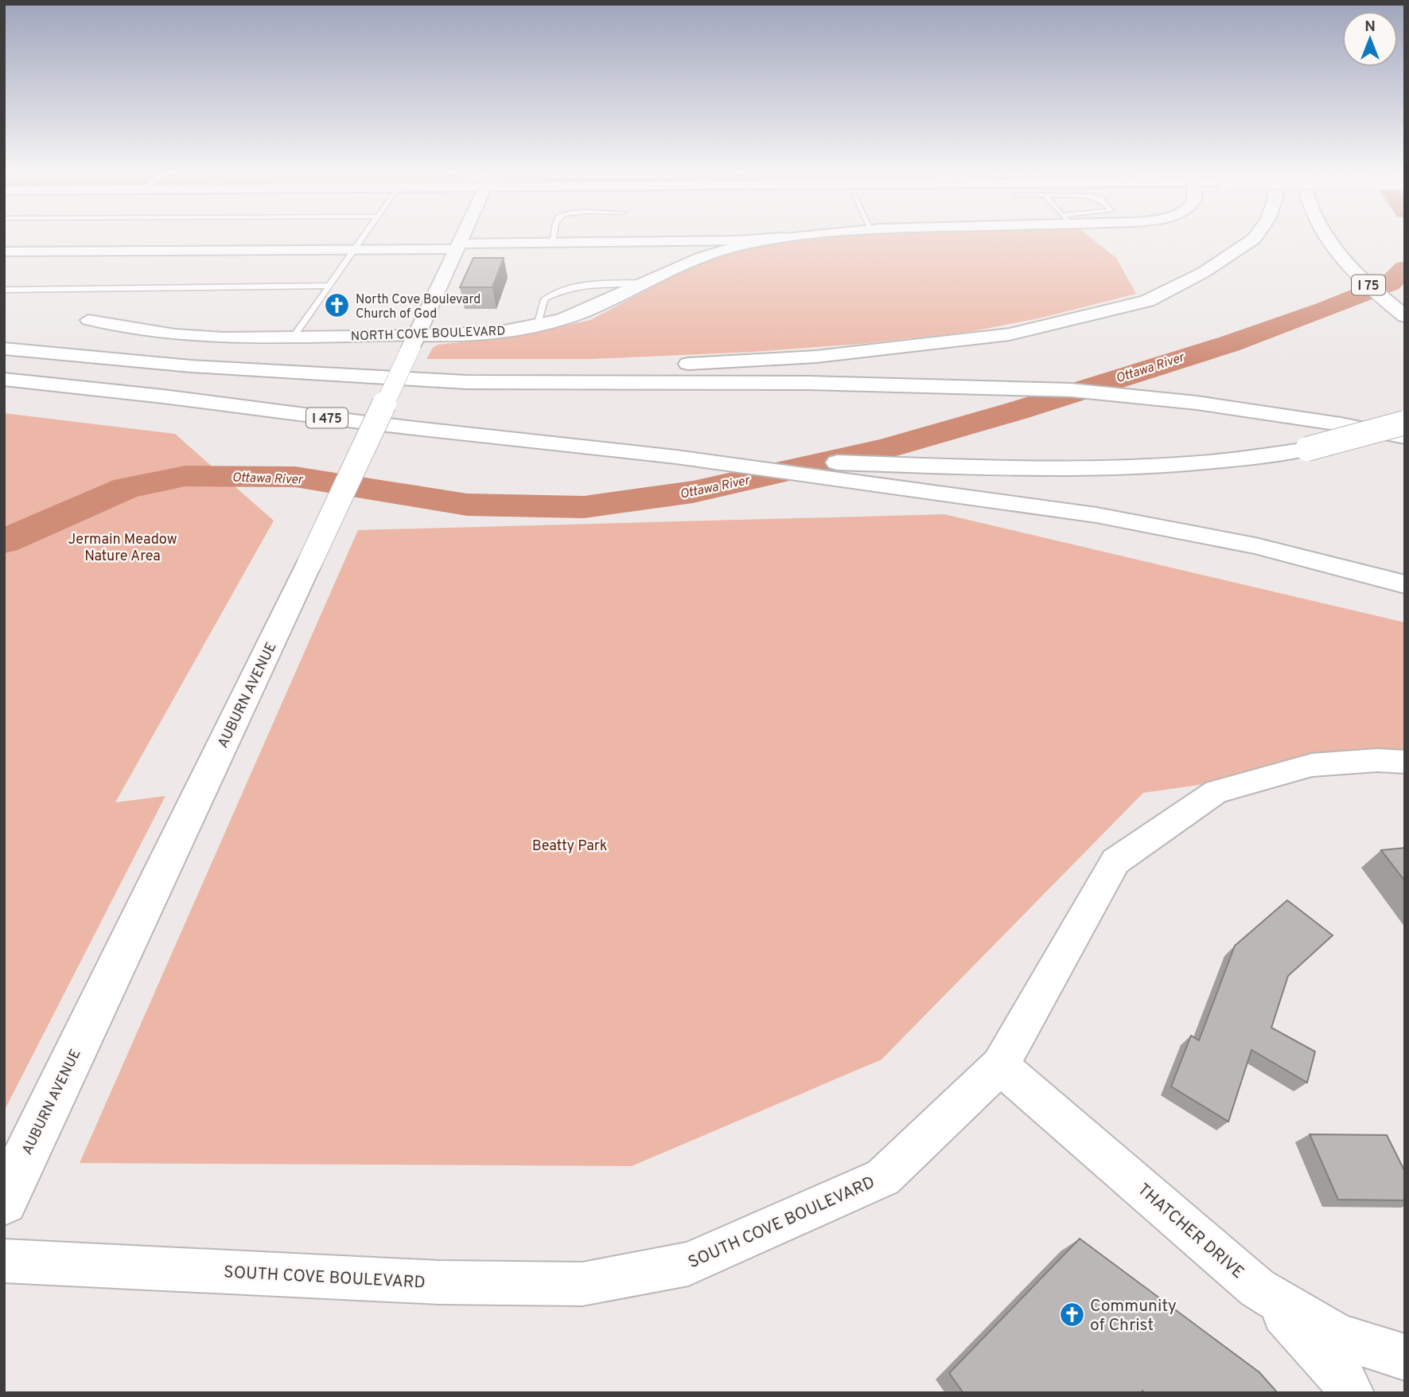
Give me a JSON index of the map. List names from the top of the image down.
{
  "streets": {
    "main road": [
      "I 75",
      "NORTH COVE BOULEVARD",
      "I 475",
      "AUBURN AVENUE"
    ],
    "street": ["SOUTH COVE BOULEVARD", "THATCHER DRIVE"]
  },
  "crossings": [
    ["NORTH COVE BOULEVARD", "AUBURN AVENUE"],
    ["SOUTH COVE BOULEVARD", "THATCHER DRIVE"]
  ],
  "water": ["Ottawa River"],
  "parks": ["Jermain Meadow Nature Area", "Beatty Park"],
  "places": {
    "church": ["North Cove Boulevard Church of God", "Community of Christ"]
  },
  "north": "top"
}
